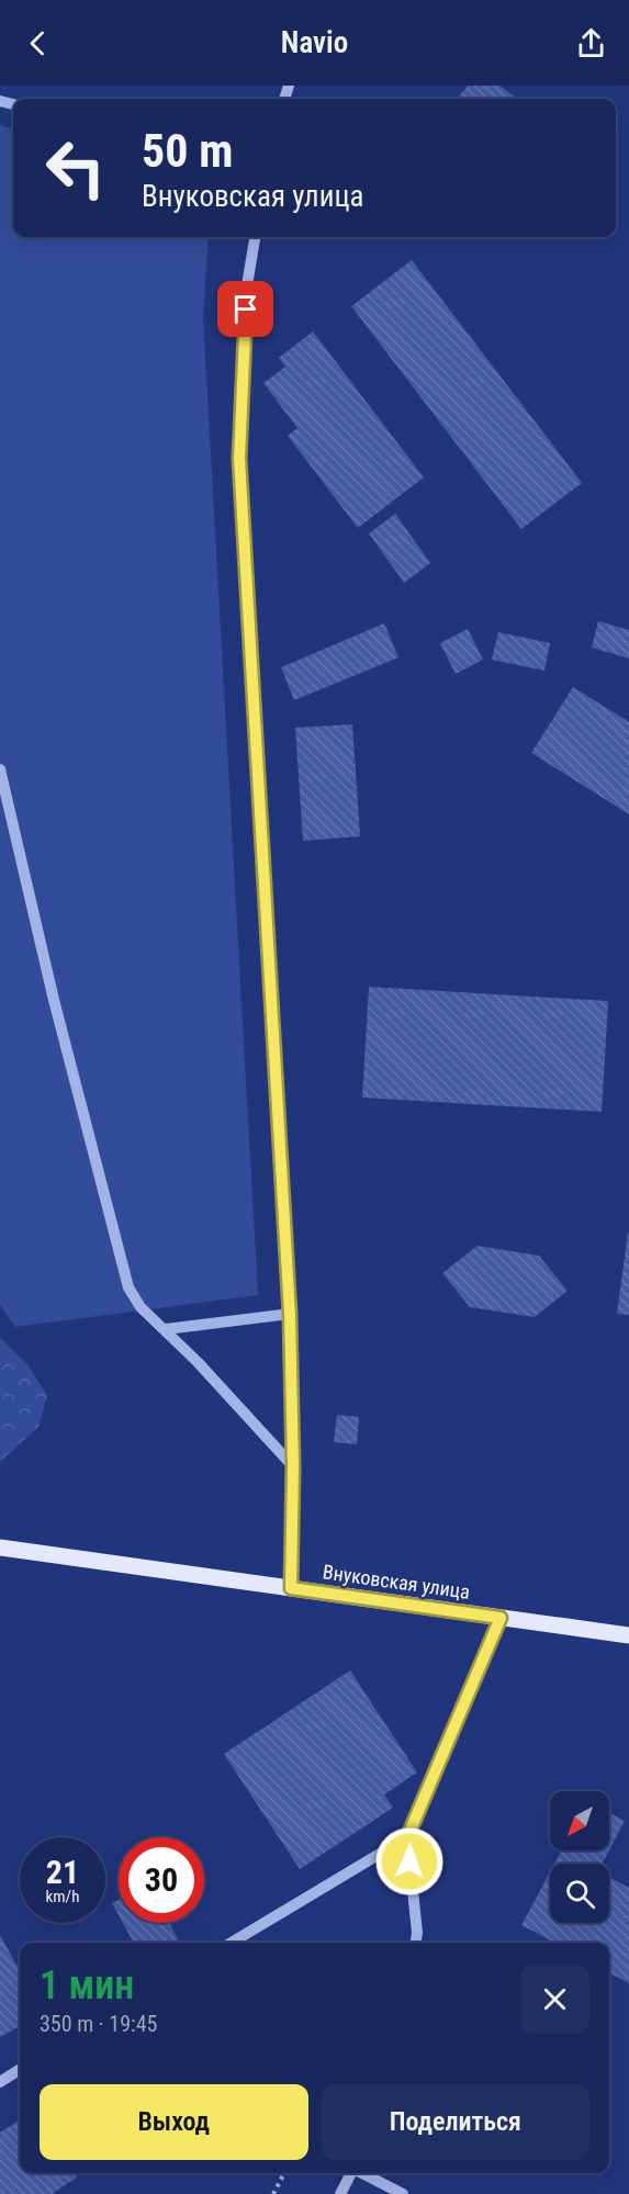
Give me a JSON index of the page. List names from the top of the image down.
{
  "streets": {
    "main road": ["Внуковская улица"]
  },
  "north": "bottom left",
  "page": {
    "header": "Navio",
    "turn": ["50 m", "Внуковская улица"],
    "speed": "21 km/h",
    "limit": "30",
    "heading": ["1 мин", "350 m · 19:45"],
    "buttons": ["Выход", "Поделиться"]
  }
}
